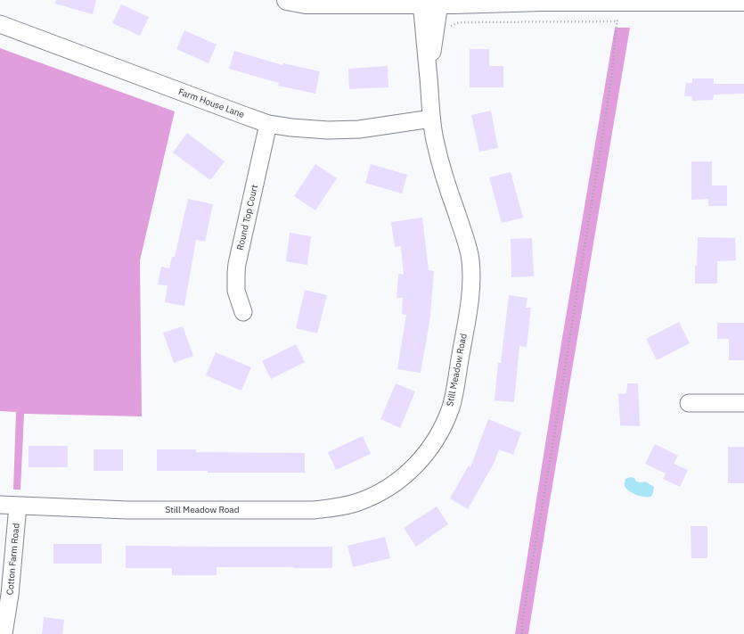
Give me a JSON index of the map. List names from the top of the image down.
{
  "streets": {
    "street": [
      "Farm House Lane",
      "Round Top Court",
      "Still Meadow Road",
      "Cotton Farm Road"
    ]
  },
  "crossings": [
    ["Farm House Lane", "Round Top Court"],
    ["Farm House Lane", "Still Meadow Road"],
    ["Still Meadow Road", "Cotton Farm Road"]
  ]
}
